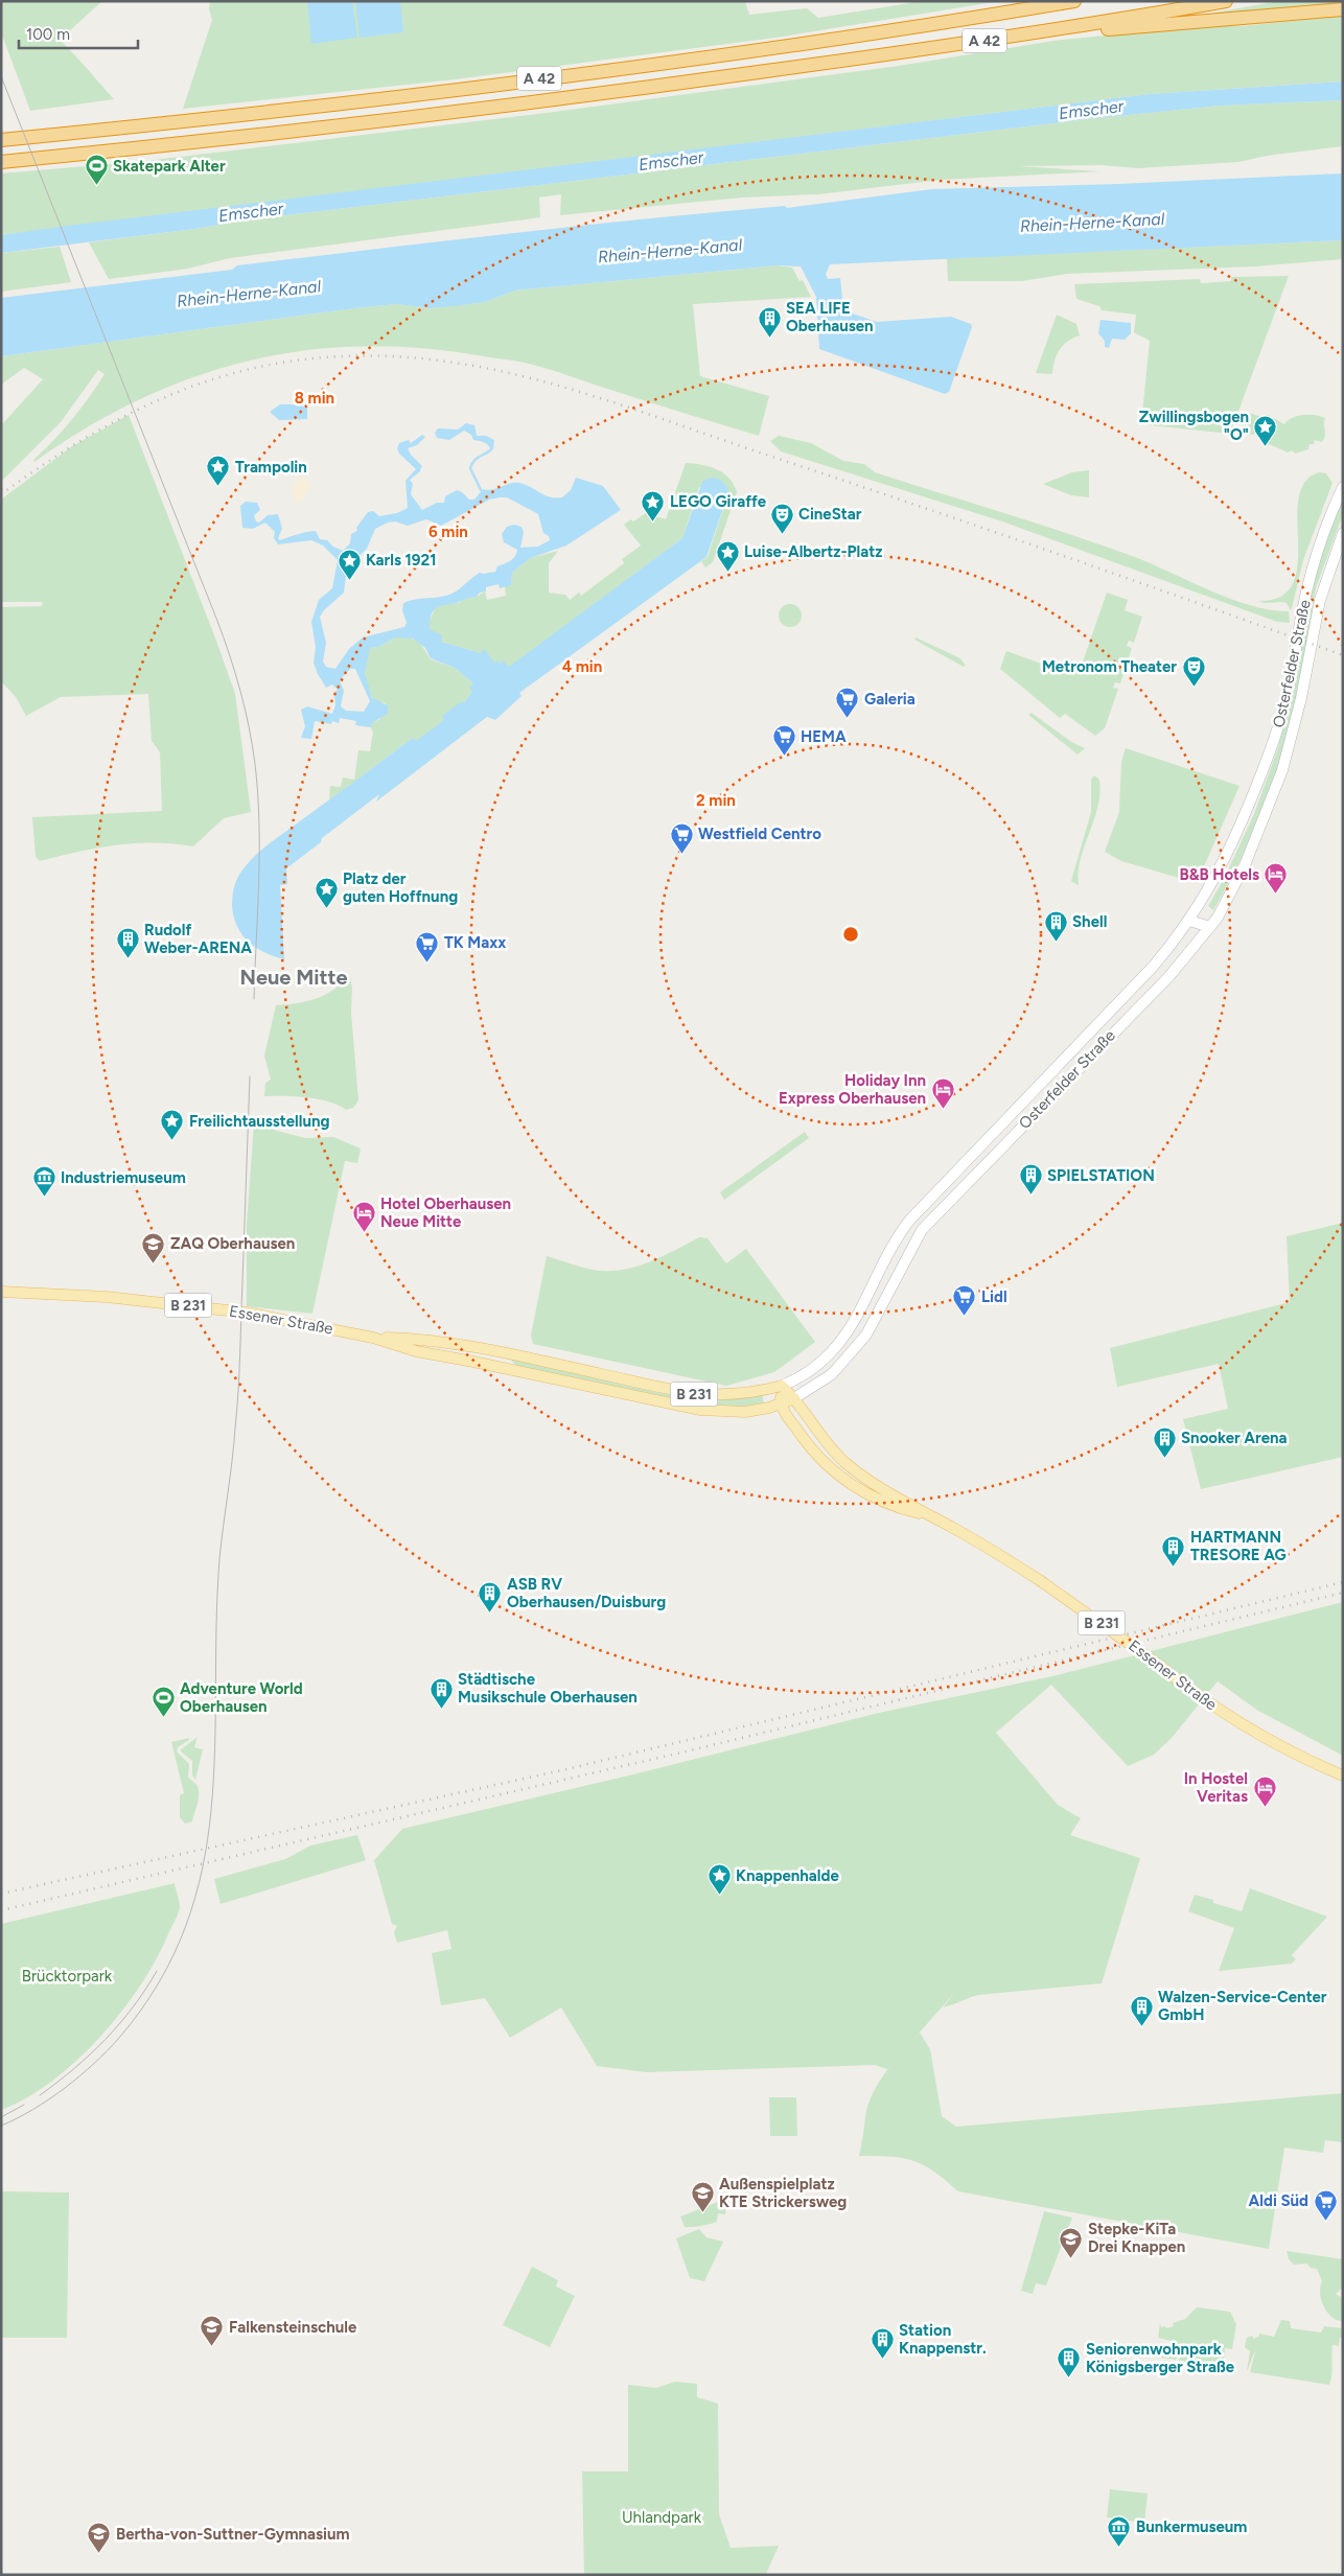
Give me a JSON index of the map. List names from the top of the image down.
{
  "streets": {
    "highway": ["A 42"],
    "main road": ["Osterfelder Straße", "B 231", "Essener Straße"]
  },
  "crossings": [
    ["Osterfelder Straße", "Essener Straße"]
  ],
  "districts": ["Neue Mitte"],
  "water": ["Emscher", "Rhein-Herne-Kanal"],
  "parks": ["Brücktorpark", "Uhlandpark"],
  "places": {
    "sports": ["Skatepark Alter", "Adventure World Oberhausen"],
    "building": [
      "SEA LIFE Oberhausen",
      "Shell",
      "Rudolf Weber-ARENA",
      "SPIELSTATION",
      "Snooker Arena",
      "HARTMANN TRESORE AG",
      "ASB RV Oberhausen/Duisburg",
      "Städtische Musikschule Oberhausen",
      "Walzen-Service-Center GmbH",
      "Station Knappenstr.",
      "Seniorenwohnpark Königsberger Straße"
    ],
    "place": [
      "Zwillingsbogen \"O\"",
      "Trampolin",
      "LEGO Giraffe",
      "Luise-Albertz-Platz",
      "Karls 1921",
      "Platz der guten Hoffnung",
      "Freilichtausstellung",
      "Knappenhalde"
    ],
    "theatre": ["CineStar", "Metronom Theater"],
    "supermarket": [
      "Galeria",
      "HEMA",
      "Westfield Centro",
      "TK Maxx",
      "Lidl",
      "Aldi Süd"
    ],
    "hotel": [
      "B&B Hotels",
      "Holiday Inn Express Oberhausen",
      "Hotel Oberhausen Neue Mitte",
      "In Hostel Veritas"
    ],
    "museum": ["Industriemuseum", "Bunkermuseum"],
    "school or university": [
      "ZAQ Oberhausen",
      "Außenspielplatz KTE Strickersweg",
      "Stepke-KiTa Drei Knappen",
      "Falkensteinschule",
      "Bertha-von-Suttner-Gymnasium"
    ]
  },
  "scale_bar": "100 m",
  "rings": [
    "8 min",
    "6 min",
    "4 min",
    "2 min"
  ]
}
